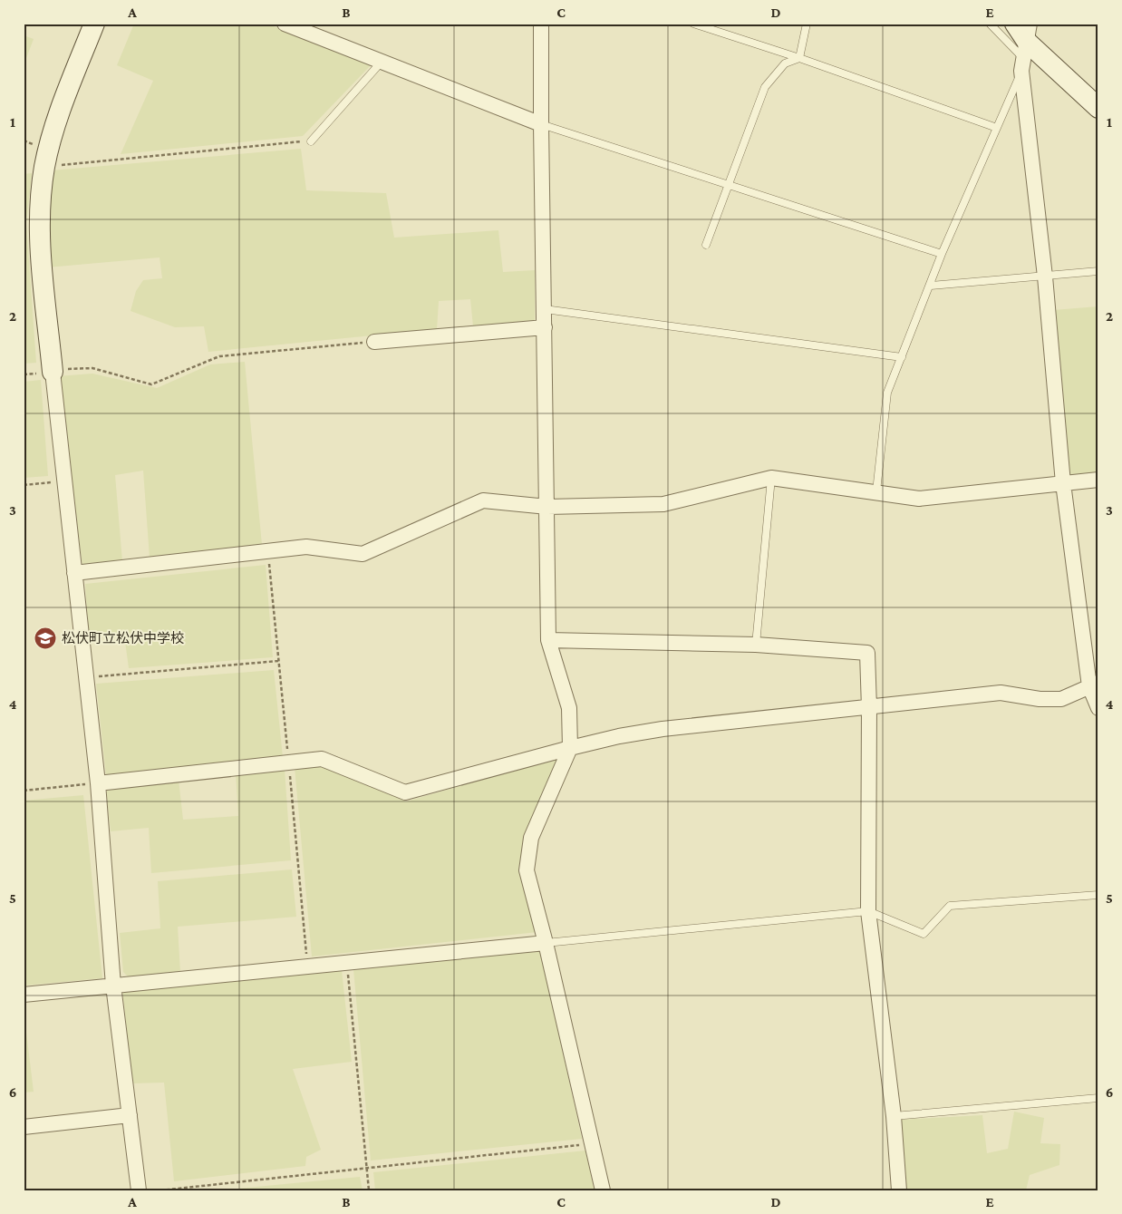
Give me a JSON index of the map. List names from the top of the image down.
{
  "places": {
    "school or university": ["松伏町立松伏中学校"]
  },
  "grid": {
    "columns": [
      "A",
      "B",
      "C",
      "D",
      "E"
    ],
    "rows": [
      "1",
      "2",
      "3",
      "4",
      "5",
      "6"
    ]
  }
}
